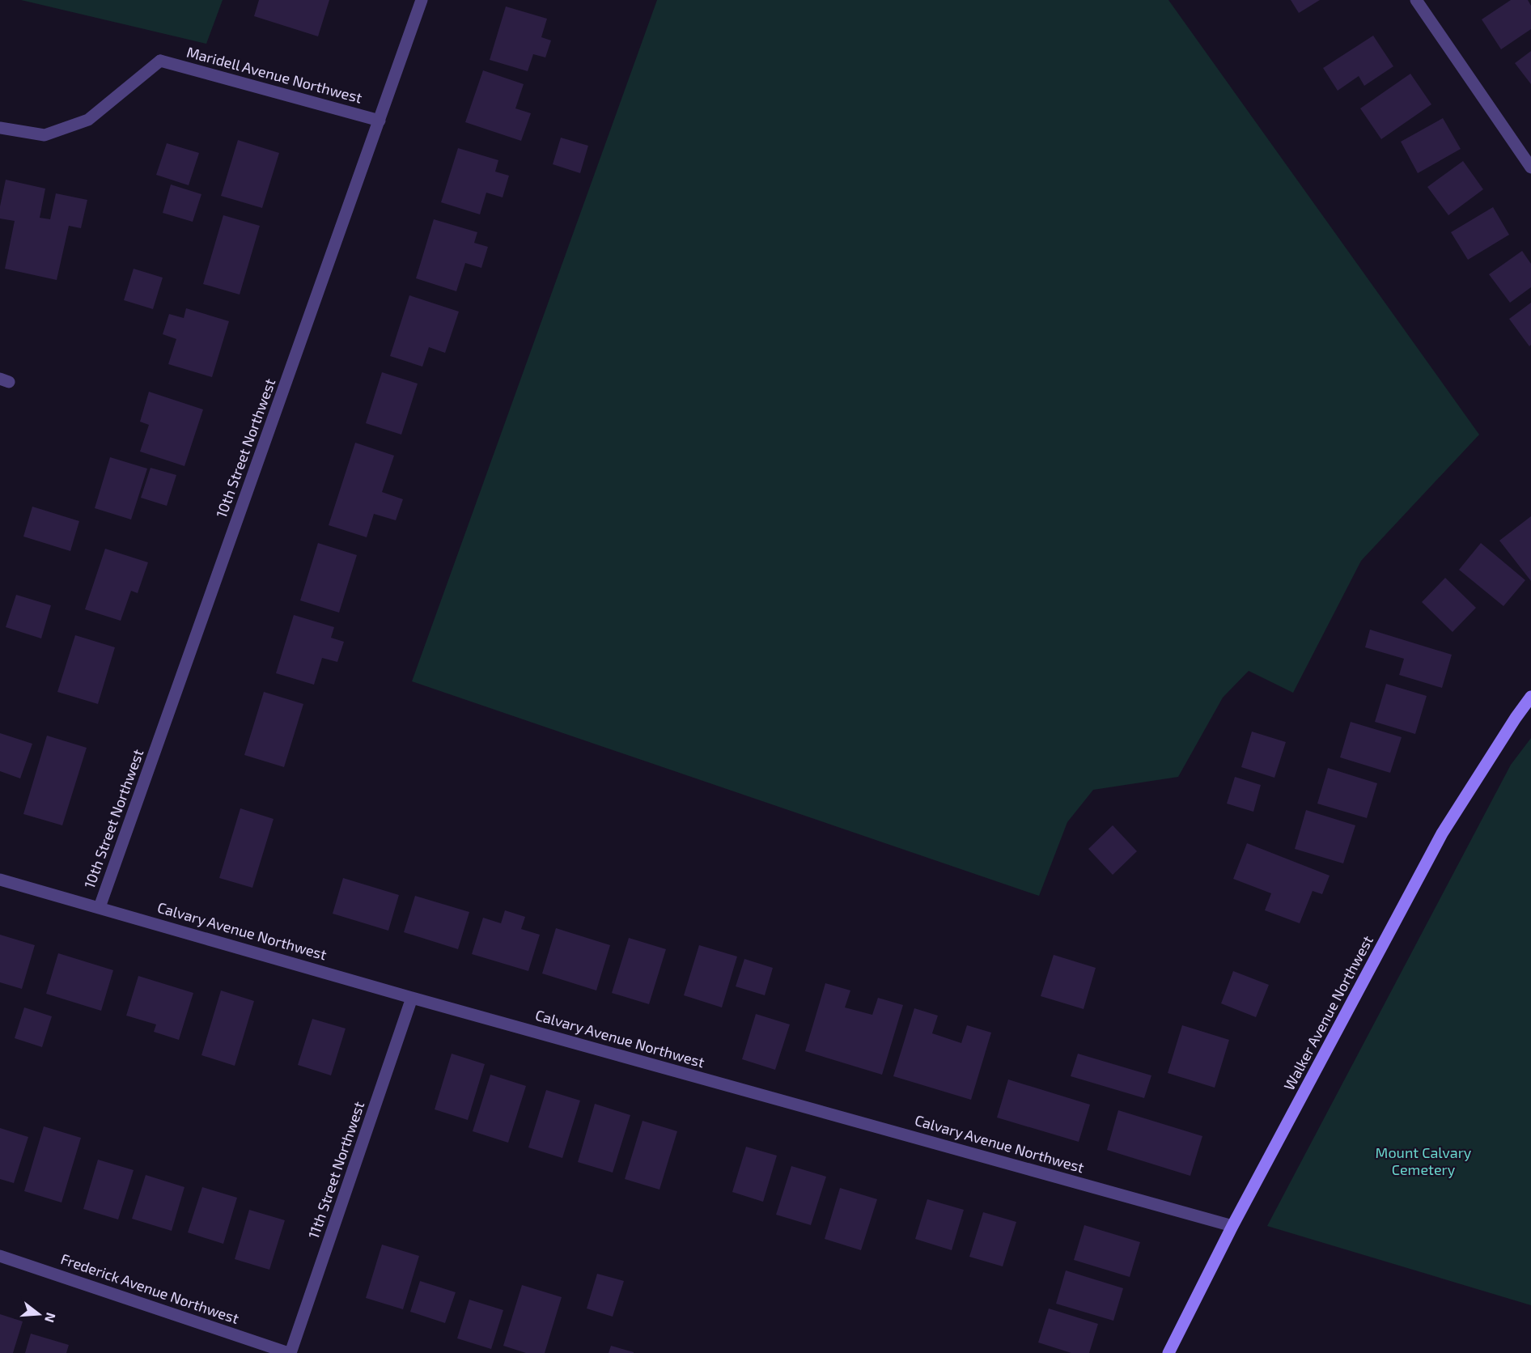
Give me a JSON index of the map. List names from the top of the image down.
{
  "streets": {
    "main road": ["Walker Avenue Northwest"],
    "street": [
      "Maridell Avenue Northwest",
      "10th Street Northwest",
      "Calvary Avenue Northwest",
      "11th Street Northwest",
      "Frederick Avenue Northwest"
    ]
  },
  "crossings": [
    ["Maridell Avenue Northwest", "10th Street Northwest"],
    ["10th Street Northwest", "Calvary Avenue Northwest"],
    ["Calvary Avenue Northwest", "Walker Avenue Northwest"],
    ["Calvary Avenue Northwest", "11th Street Northwest"],
    ["11th Street Northwest", "Frederick Avenue Northwest"]
  ],
  "parks": ["Mount Calvary Cemetery"],
  "north": "right"
}
